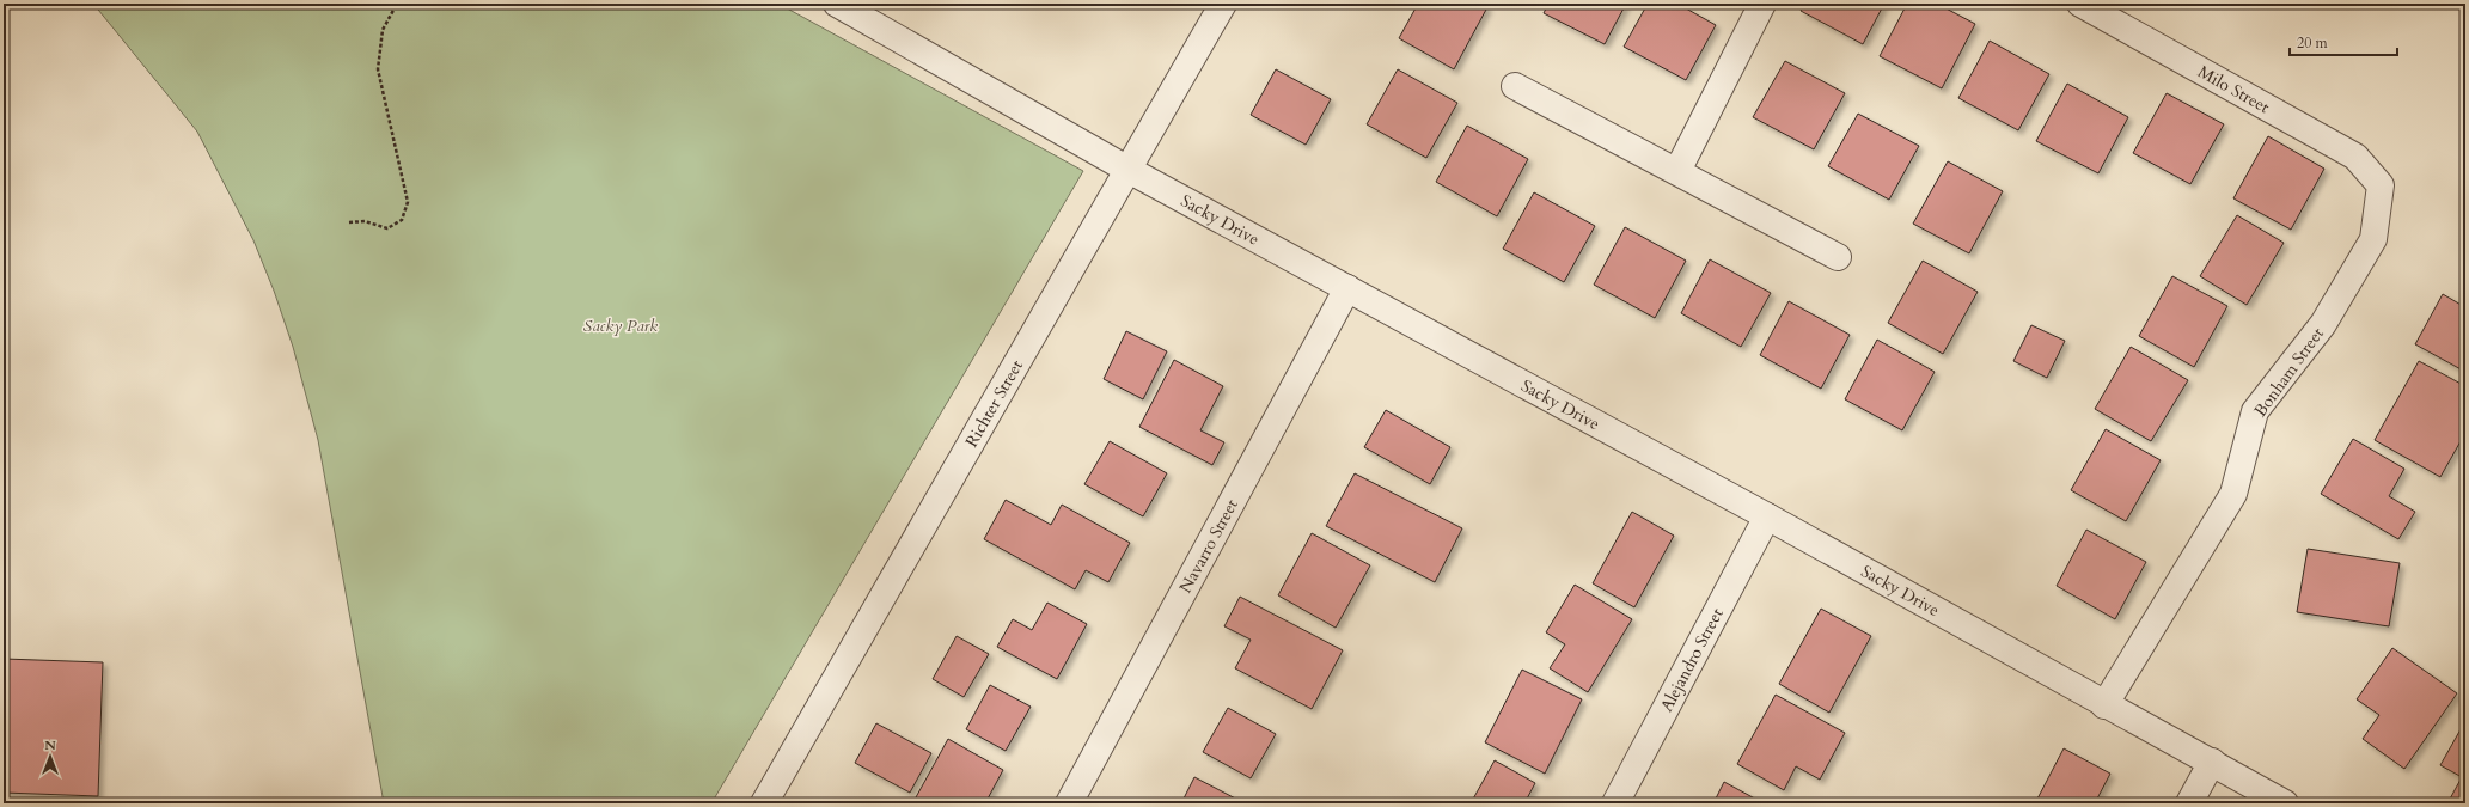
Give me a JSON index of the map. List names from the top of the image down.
{
  "streets": {
    "street": [
      "Milo Street",
      "Sacky Drive",
      "Bonham Street",
      "Richter Street",
      "Navarro Street",
      "Alejandro Street"
    ]
  },
  "crossings": [
    ["Milo Street", "Bonham Street"],
    ["Sacky Drive", "Bonham Street"],
    ["Sacky Drive", "Richter Street"],
    ["Sacky Drive", "Navarro Street"],
    ["Sacky Drive", "Alejandro Street"]
  ],
  "parks": ["Sacky Park"],
  "scale_bar": "20 m",
  "north": "top"
}
